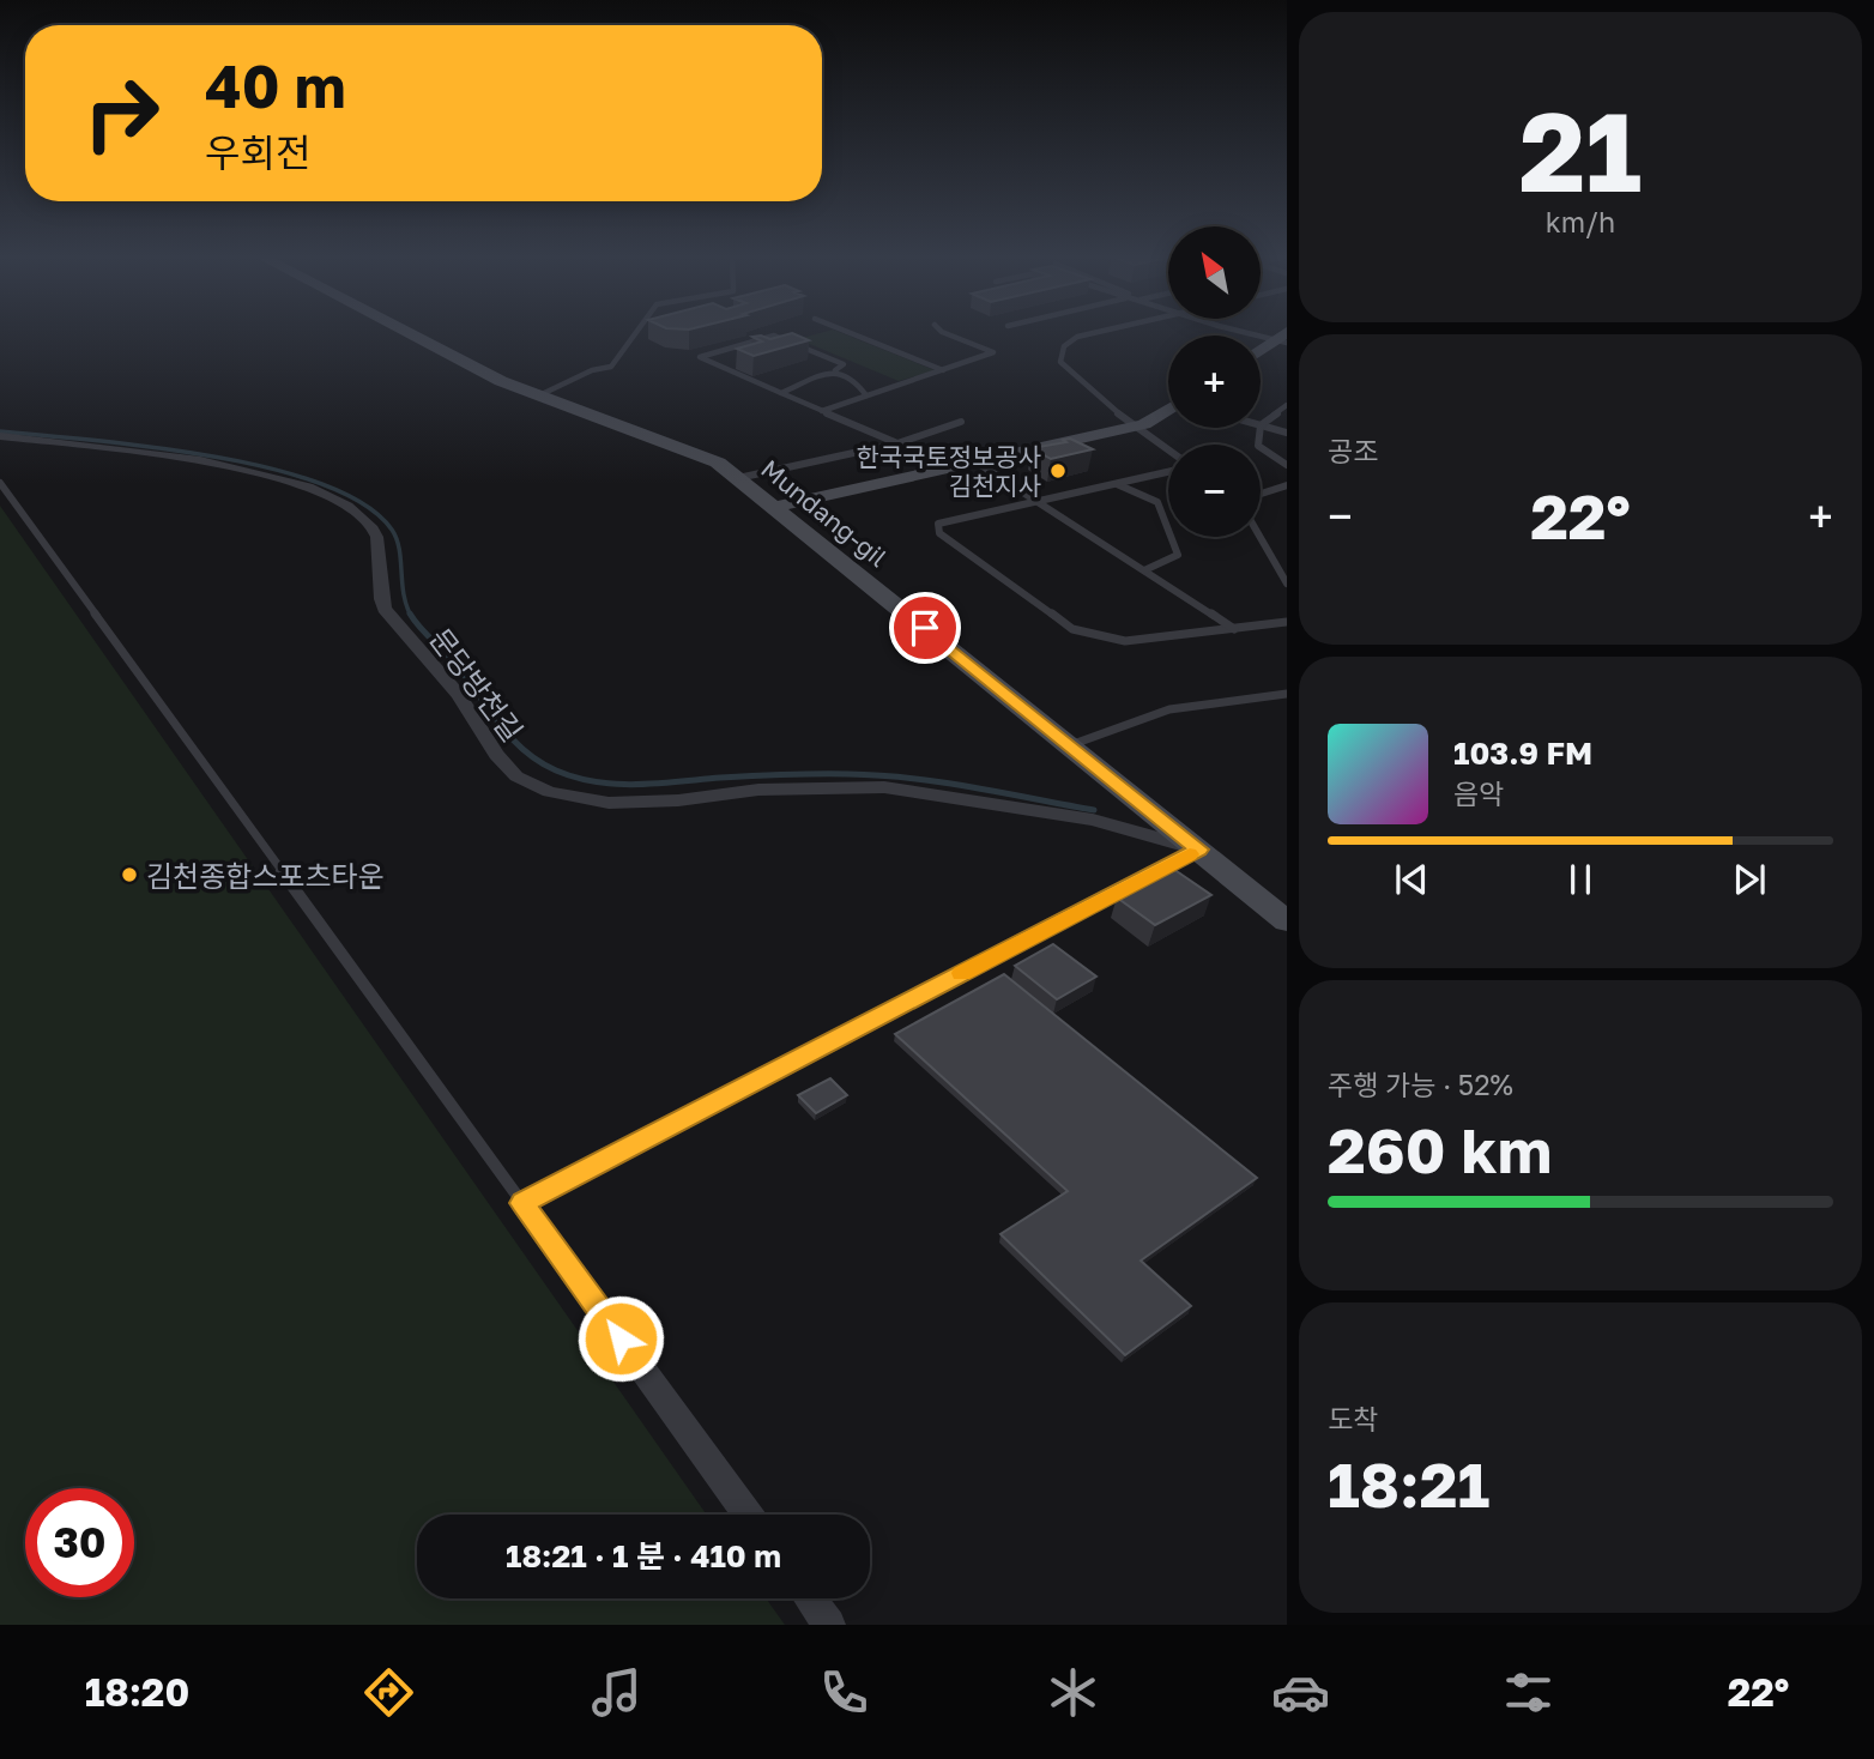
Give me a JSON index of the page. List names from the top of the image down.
{
  "streets": {
    "street": ["Mundang-gil", "문당방천길"]
  },
  "crossings": [
    ["Mundang-gil", "문당방천길"]
  ],
  "places": ["한국국토정보공사 김천지사", "김천종합스포츠타운"],
  "north": "top left",
  "page": {
    "tile": [
      ["21", "km/h"],
      "공조",
      ["주행 가능 · 52%", "260 km"],
      ["도착", "18:21"]
    ],
    "turn": ["40 m", "우회전"],
    "map_buttons": ["+", "−"],
    "heat": ["−", "22°", "+"],
    "song": ["103.9 FM", "음악"],
    "limit": "30",
    "trip": "18:21 · 1 분 · 410 m",
    "tabs": ["18:20", "22°"]
  }
}
